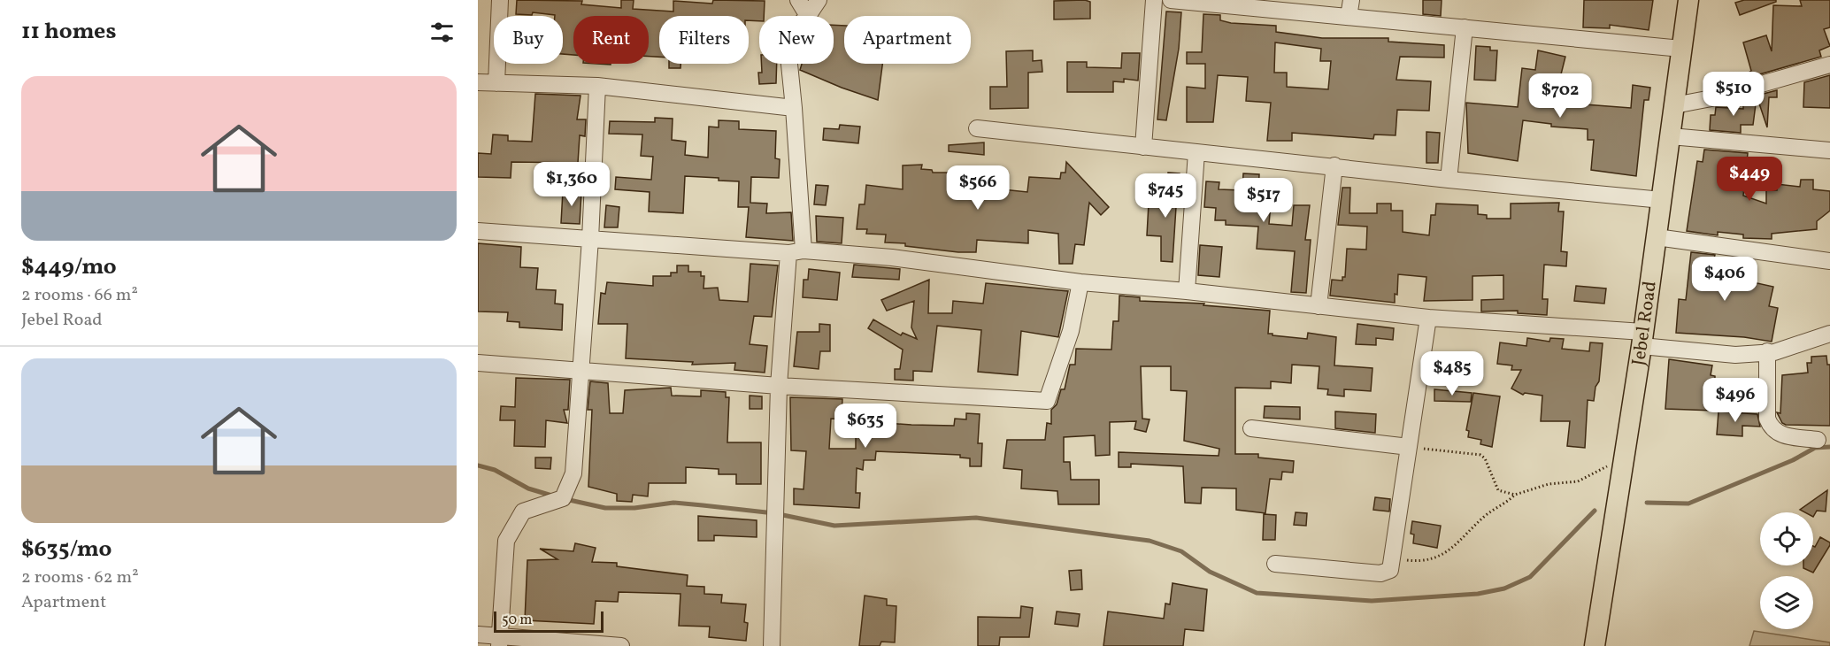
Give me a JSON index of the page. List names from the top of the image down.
{
  "streets": {
    "main road": ["Jebel Road"]
  },
  "scale_bar": "50 m",
  "page": {
    "heading": "11 homes",
    "chip": [
      "Buy",
      "Rent",
      "Filters",
      "New",
      "Apartment"
    ],
    "list": [
      {
        "name": "$449/mo",
        "note": "2 rooms · 66 m² · Jebel Road"
      },
      {
        "name": "$635/mo",
        "note": "2 rooms · 62 m² · Apartment"
      }
    ],
    "price": [
      "$510",
      "$702",
      "$449",
      "$1,360",
      "$566",
      "$745",
      "$517",
      "$406",
      "$485",
      "$496",
      "$635"
    ],
    "scale": "50 m"
  }
}
